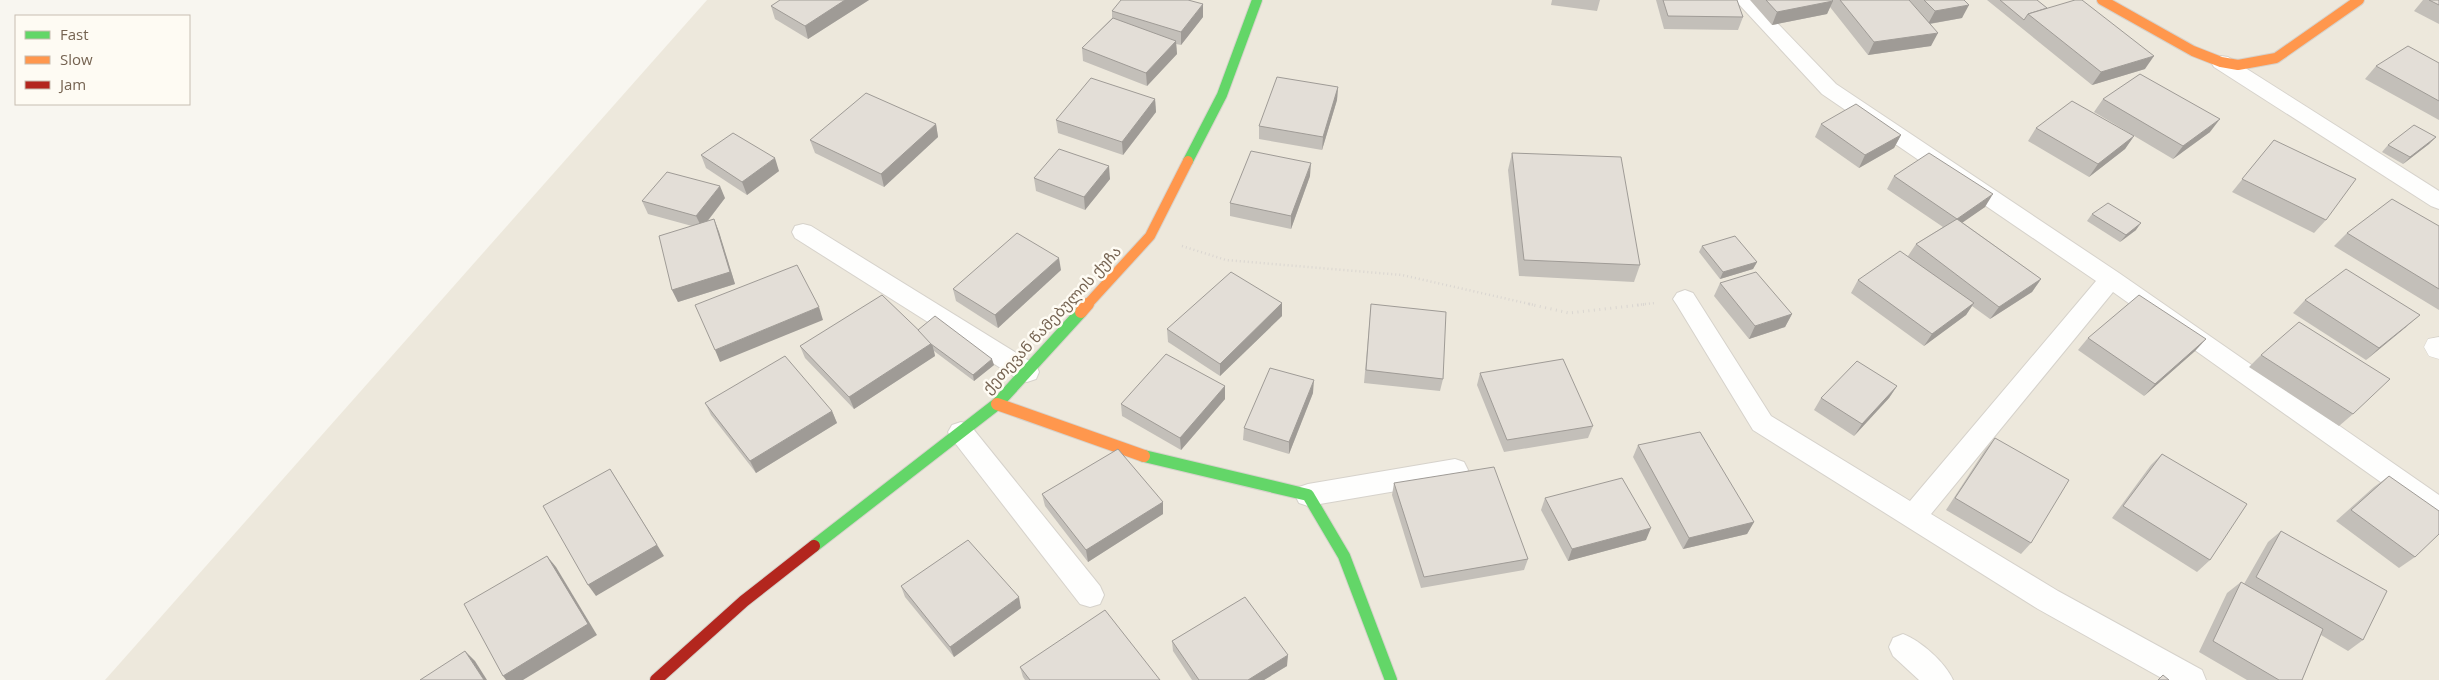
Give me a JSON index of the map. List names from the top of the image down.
{
  "streets": {
    "street": ["ქეთევან წამებულის ქუჩა"]
  },
  "legend": ["Fast", "Slow", "Jam"]
}
